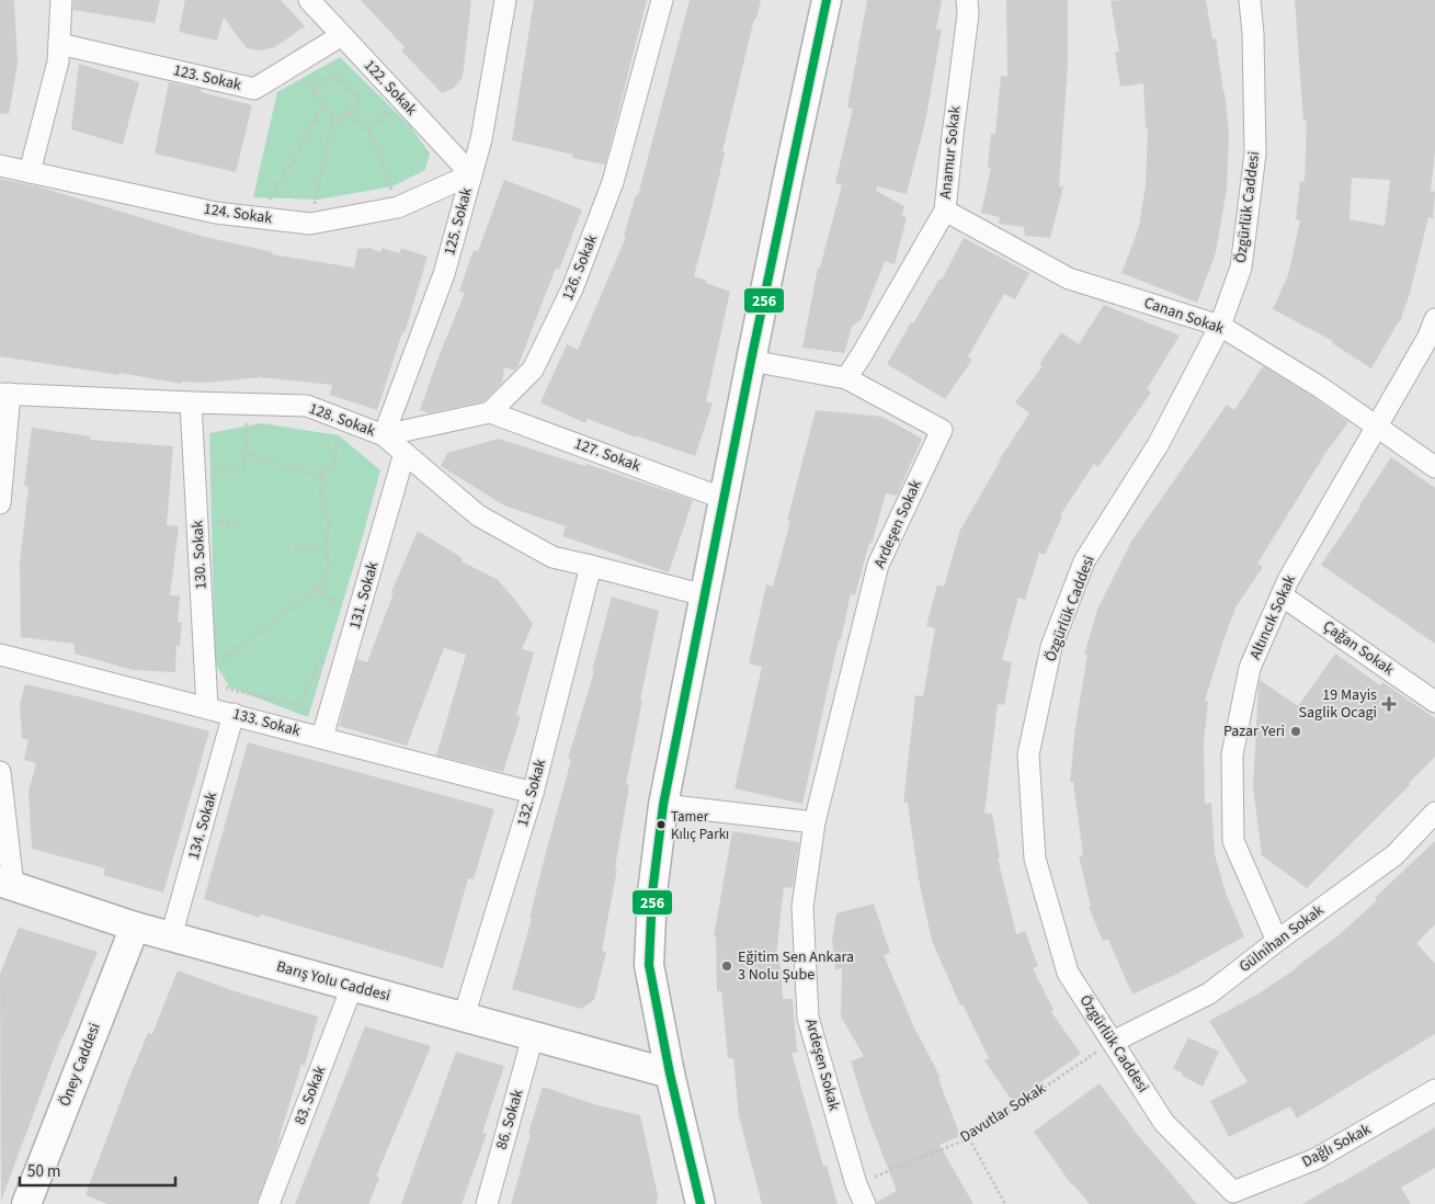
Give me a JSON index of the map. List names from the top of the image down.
{
  "streets": {
    "main road": ["Barış Yolu Caddesi", "Öney Caddesi"],
    "street": [
      "123. Sokak",
      "122. Sokak",
      "Anamur Sokak",
      "Özgürlük Caddesi",
      "124. Sokak",
      "125. Sokak",
      "126. Sokak",
      "Canan Sokak",
      "128. Sokak",
      "127. Sokak",
      "Ardeşen Sokak",
      "130. Sokak",
      "131. Sokak",
      "Altıncık Sokak",
      "Çağan Sokak",
      "133. Sokak",
      "132. Sokak",
      "134. Sokak",
      "Gülnihan Sokak",
      "83. Sokak",
      "86. Sokak",
      "Dağlı Sokak"
    ],
    "path": ["Davutlar Sokak"]
  },
  "crossings": [
    ["123. Sokak", "122. Sokak"],
    ["122. Sokak", "124. Sokak"],
    ["122. Sokak", "125. Sokak"],
    ["Anamur Sokak", "Canan Sokak"],
    ["Anamur Sokak", "Ardeşen Sokak"],
    ["Özgürlük Caddesi", "Canan Sokak"],
    ["Özgürlük Caddesi", "Gülnihan Sokak"],
    ["Özgürlük Caddesi", "Davutlar Sokak"],
    ["Özgürlük Caddesi", "Dağlı Sokak"],
    ["124. Sokak", "125. Sokak"],
    ["125. Sokak", "128. Sokak"],
    ["126. Sokak", "127. Sokak"],
    ["Canan Sokak", "Altıncık Sokak"],
    ["128. Sokak", "130. Sokak"],
    ["128. Sokak", "131. Sokak"],
    ["128. Sokak", "132. Sokak"],
    ["Ardeşen Sokak", "Davutlar Sokak"],
    ["130. Sokak", "133. Sokak"],
    ["131. Sokak", "133. Sokak"],
    ["Altıncık Sokak", "Çağan Sokak"],
    ["Altıncık Sokak", "Gülnihan Sokak"],
    ["133. Sokak", "132. Sokak"],
    ["133. Sokak", "134. Sokak"],
    ["132. Sokak", "Barış Yolu Caddesi"],
    ["134. Sokak", "Barış Yolu Caddesi"],
    ["Gülnihan Sokak", "Davutlar Sokak"],
    ["Barış Yolu Caddesi", "Öney Caddesi"],
    ["Barış Yolu Caddesi", "83. Sokak"],
    ["Barış Yolu Caddesi", "86. Sokak"]
  ],
  "places": {
    "health": ["19 Mayis Saglik Ocagi"],
    "other": ["Pazar Yeri", "Tamer Kılıç Parkı", "Eğitim Sen Ankara 3 Nolu Şube"]
  },
  "lines": ["transit line 256"],
  "scale_bar": "50 m"
}
